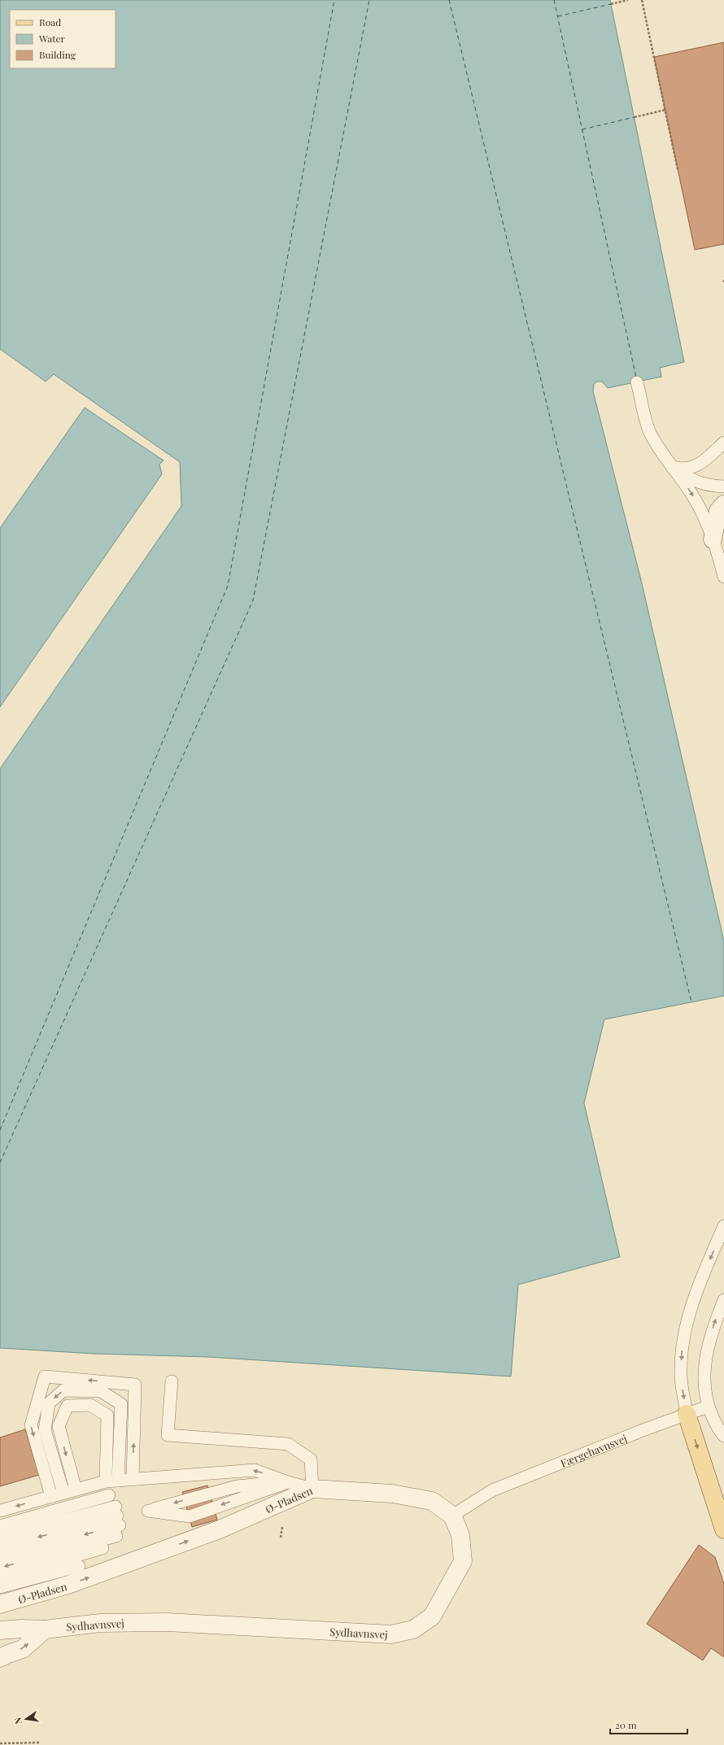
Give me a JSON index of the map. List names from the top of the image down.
{
  "streets": {
    "street": ["Ø-Pladsen", "Sydhavnsvej"],
    "lane": ["Færgehavnsvej"]
  },
  "crossings": [
    ["Færgehavnsvej", "Sydhavnsvej"]
  ],
  "legend": ["Road", "Water", "Building"],
  "scale_bar": "20 m",
  "north": "left"
}
